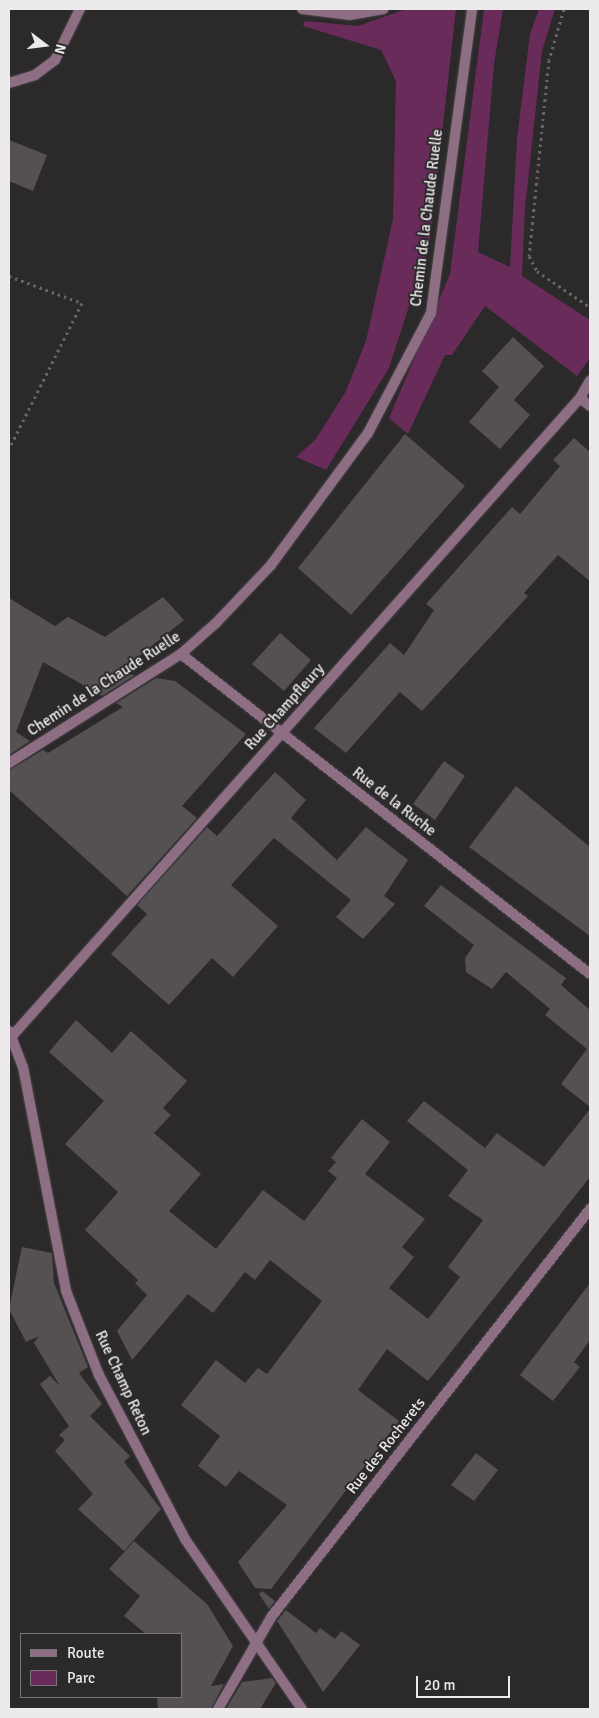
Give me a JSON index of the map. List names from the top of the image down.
{
  "streets": {
    "street": [
      "Chemin de la Chaude Ruelle",
      "Rue Champfleury",
      "Rue de la Ruche",
      "Rue Champ Reton",
      "Rue des Rocherets"
    ]
  },
  "crossings": [
    ["Chemin de la Chaude Ruelle", "Rue de la Ruche"],
    ["Rue Champfleury", "Rue de la Ruche"],
    ["Rue Champfleury", "Rue Champ Reton"],
    ["Rue Champ Reton", "Rue des Rocherets"]
  ],
  "legend": ["Route", "Parc"],
  "scale_bar": "20 m",
  "north": "right"
}
